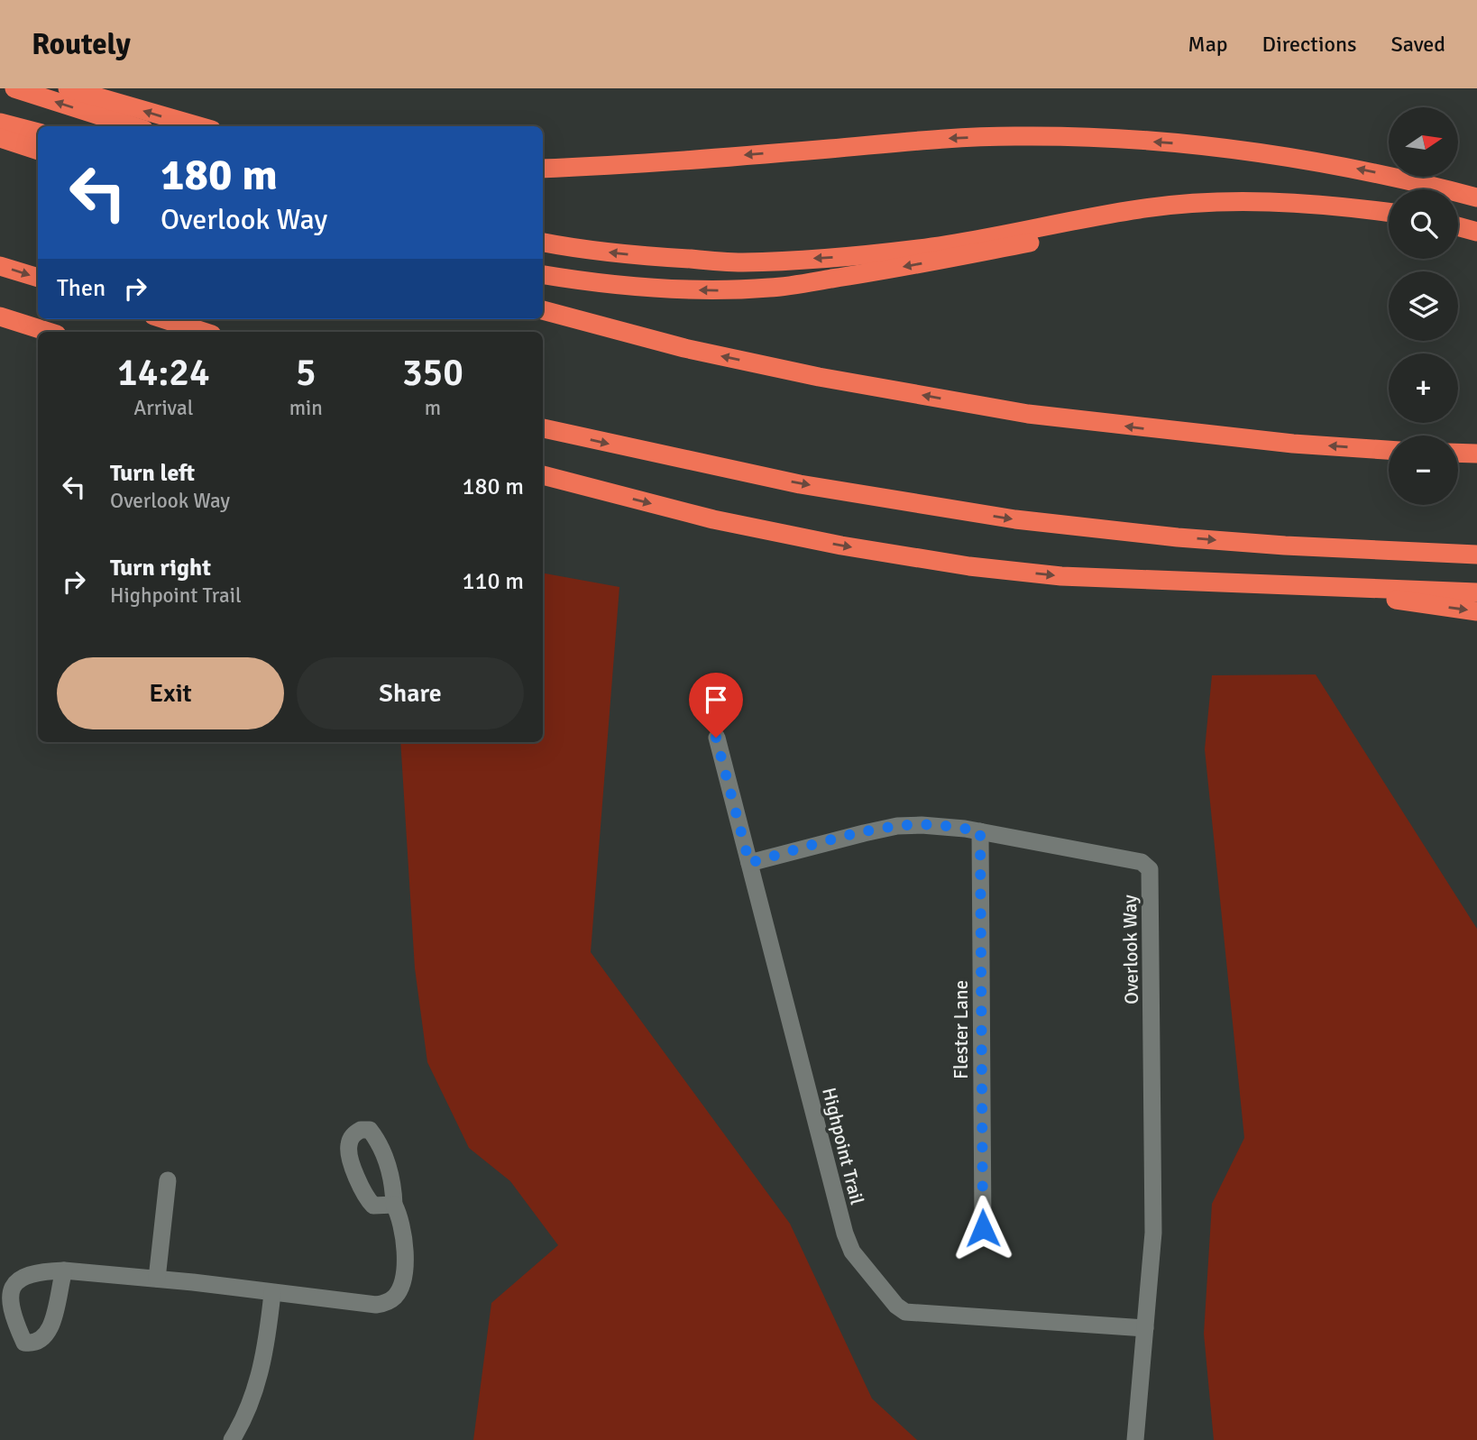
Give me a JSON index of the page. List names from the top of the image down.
{
  "streets": {
    "street": ["Overlook Way", "Flester Lane", "Highpoint Trail"]
  },
  "crossings": [
    ["Overlook Way", "Flester Lane"],
    ["Overlook Way", "Highpoint Trail"]
  ],
  "north": "right",
  "page": {
    "header": "Routely",
    "nav": ["Map", "Directions", "Saved"],
    "map_buttons": ["+", "−"],
    "turn": ["180 m", "Overlook Way"],
    "then": "Then",
    "eta": [
      "14:24",
      "Arrival",
      "5",
      "min",
      "350",
      "m"
    ],
    "list": [
      {
        "name": "Turn left",
        "note": "Overlook Way",
        "value": "180 m"
      },
      {
        "name": "Turn right",
        "note": "Highpoint Trail",
        "value": "110 m"
      }
    ],
    "buttons": ["Exit", "Share"]
  }
}
